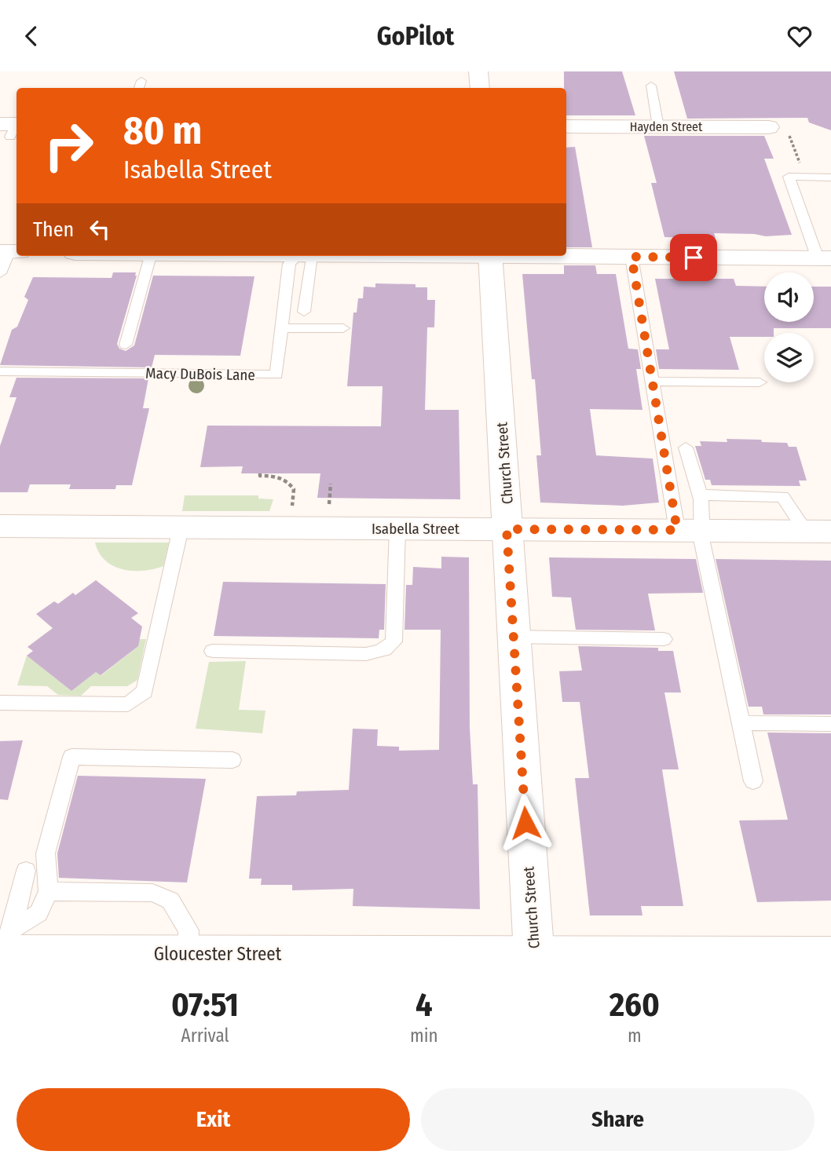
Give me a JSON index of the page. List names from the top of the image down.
{
  "streets": {
    "street": [
      "Hayden Street",
      "Church Street",
      "Isabella Street",
      "Gloucester Street"
    ],
    "lane": ["Macy DuBois Lane"]
  },
  "crossings": [
    ["Church Street", "Isabella Street"],
    ["Church Street", "Gloucester Street"]
  ],
  "page": {
    "header": "GoPilot",
    "turn": ["80 m", "Isabella Street"],
    "then": "Then",
    "eta": [
      "07:51",
      "Arrival",
      "4",
      "min",
      "260",
      "m"
    ],
    "buttons": ["Exit", "Share"]
  }
}
